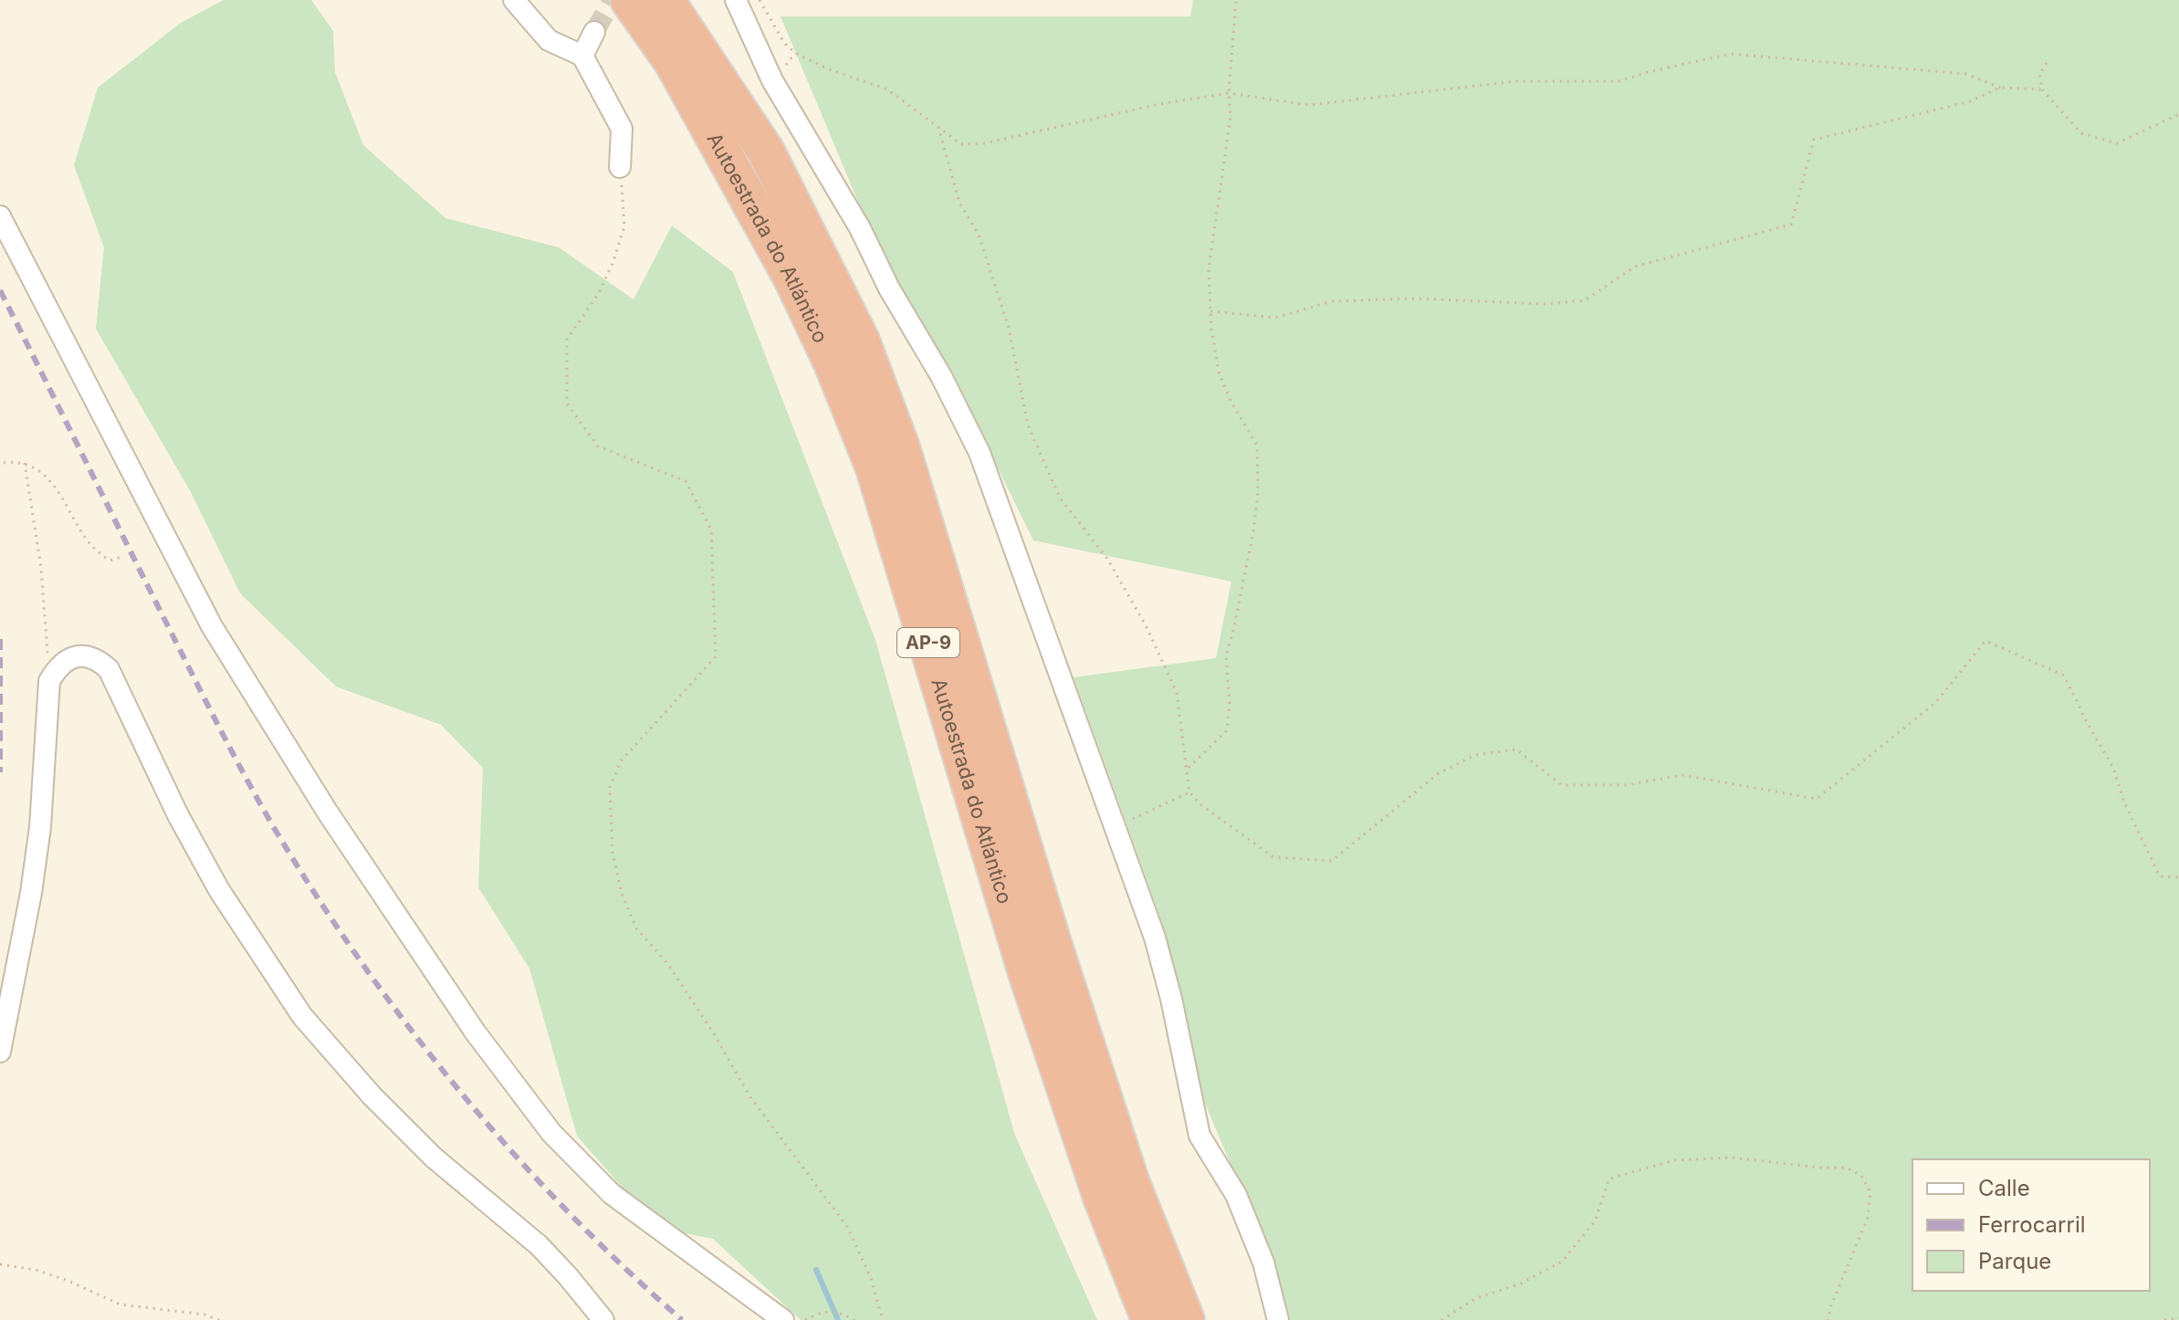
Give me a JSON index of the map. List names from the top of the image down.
{
  "streets": {
    "highway": ["Autoestrada do Atlántico", "AP-9"]
  },
  "legend": ["Calle", "Ferrocarril", "Parque"]
}
